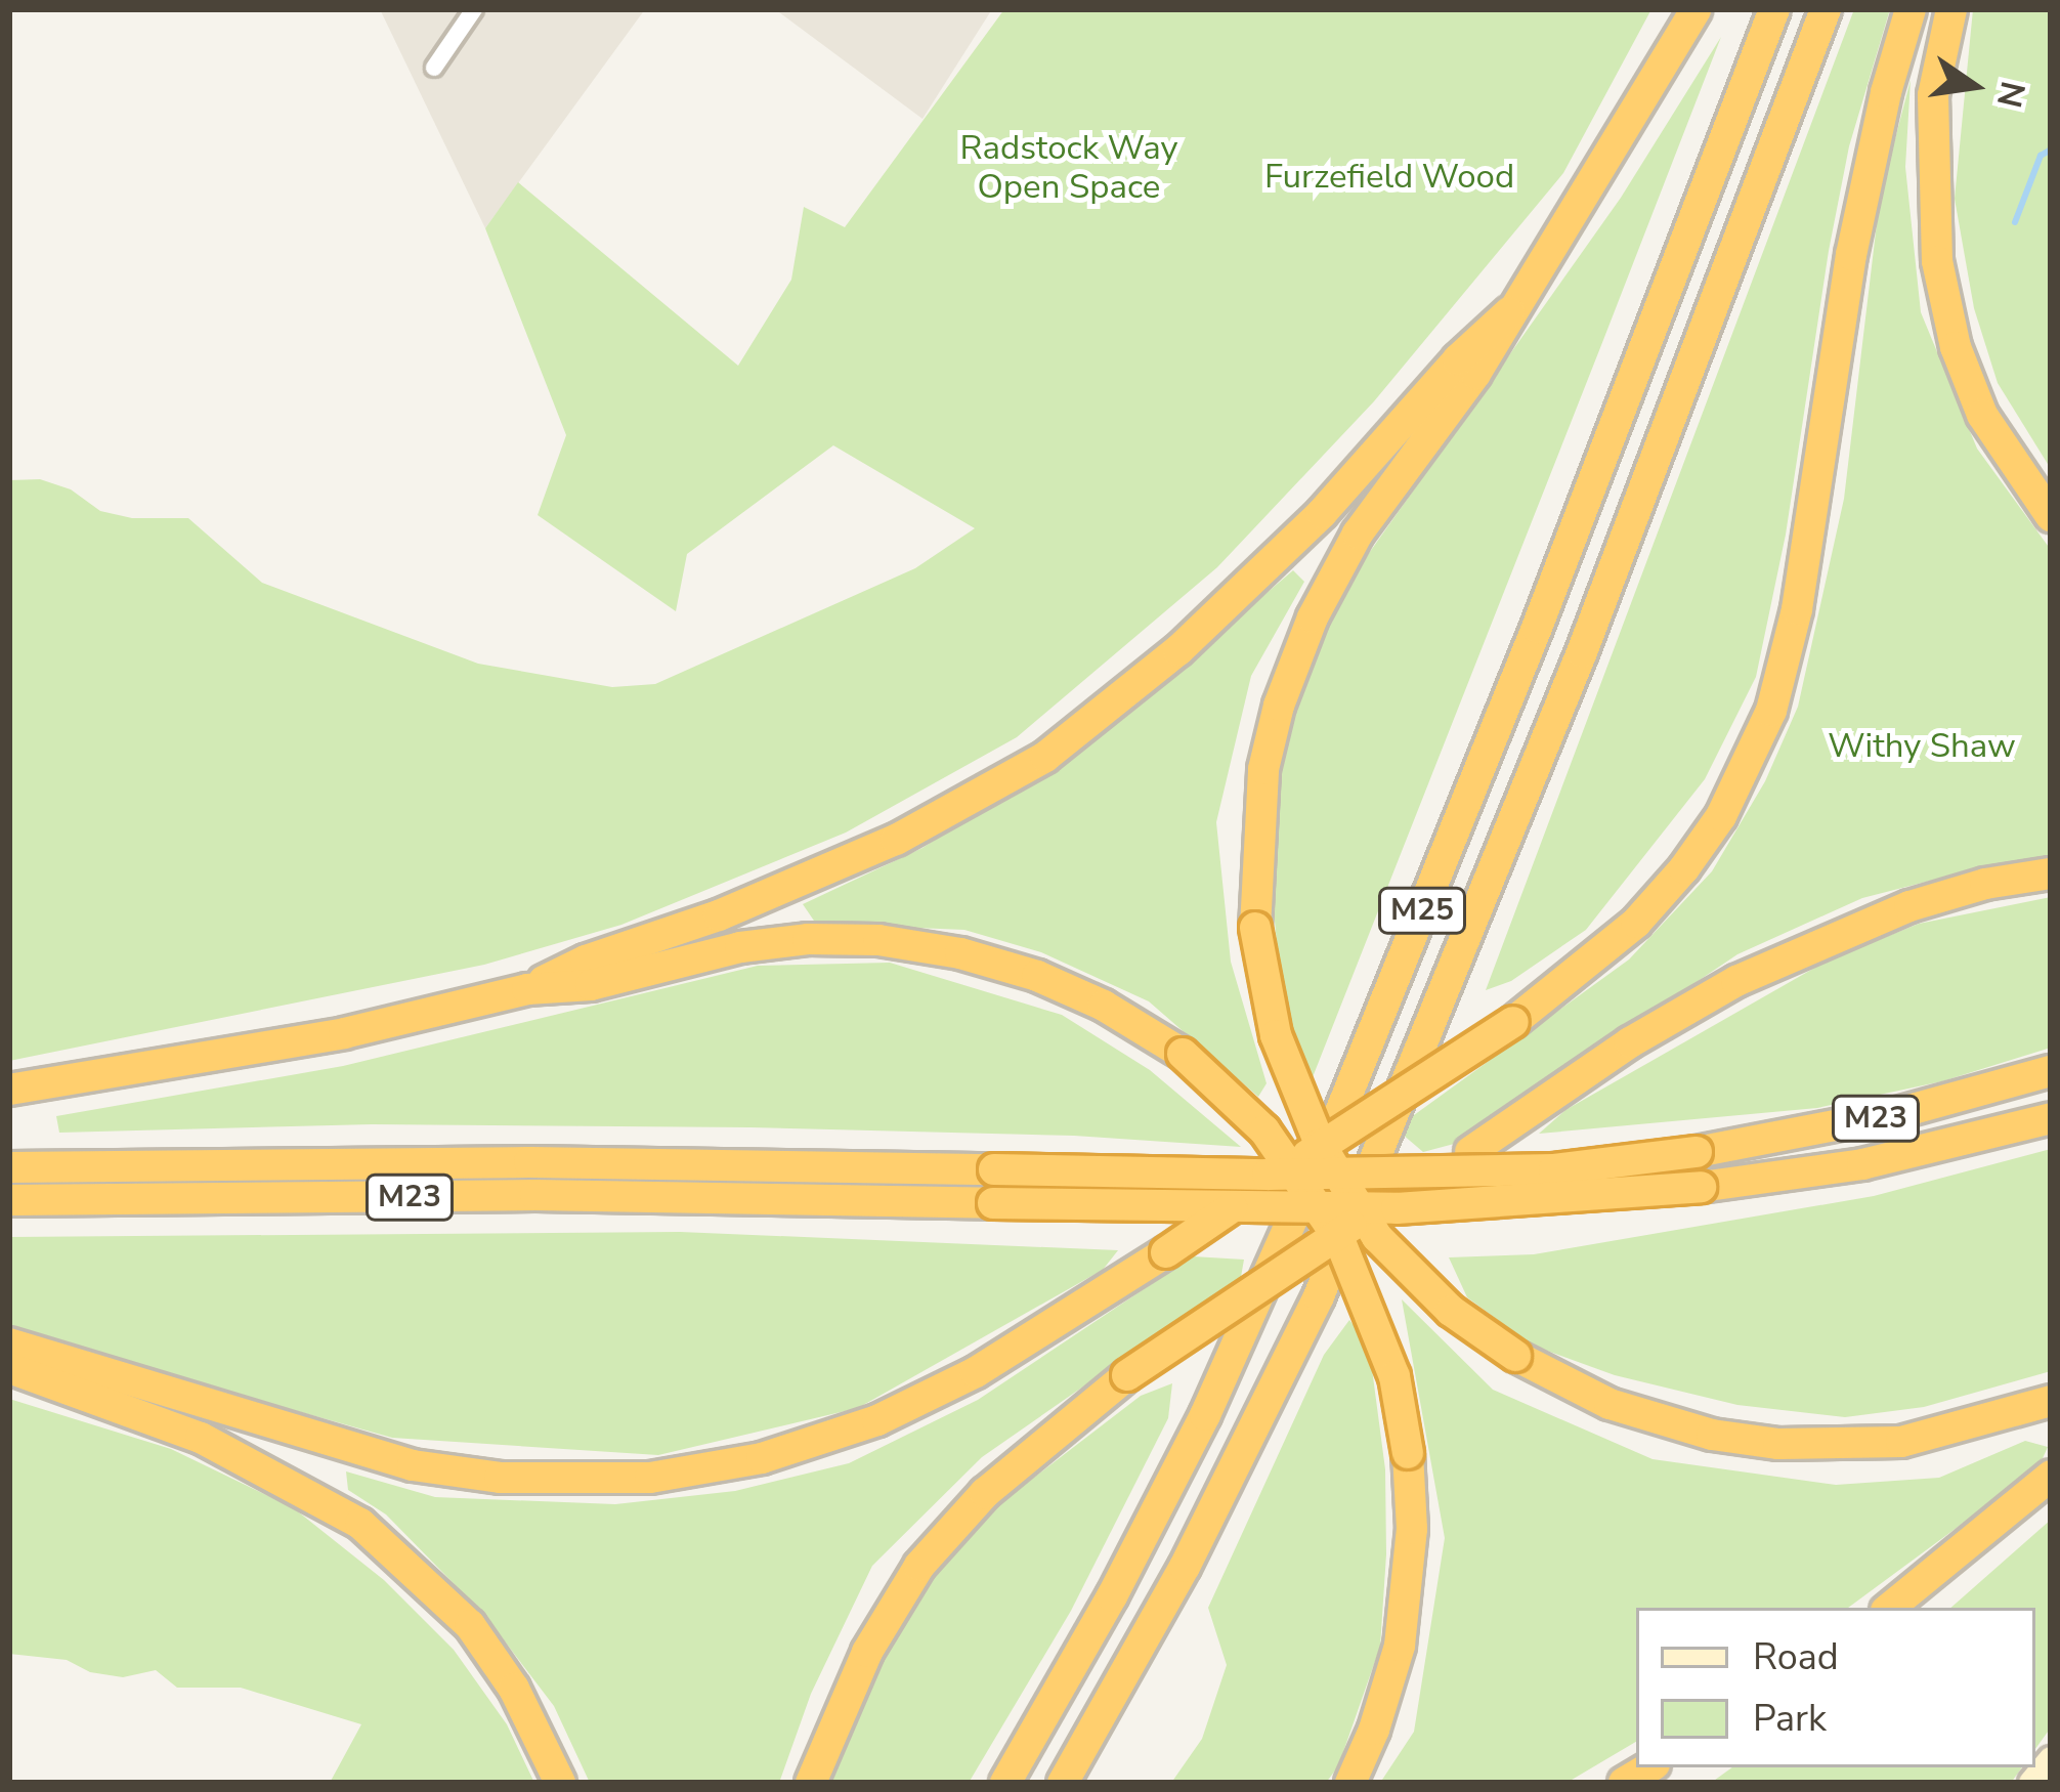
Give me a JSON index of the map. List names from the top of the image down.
{
  "streets": {
    "highway": ["M25", "M23"]
  },
  "parks": ["Radstock Way Open Space", "Furzefield Wood", "Withy Shaw"],
  "legend": ["Road", "Park"],
  "north": "right"
}
